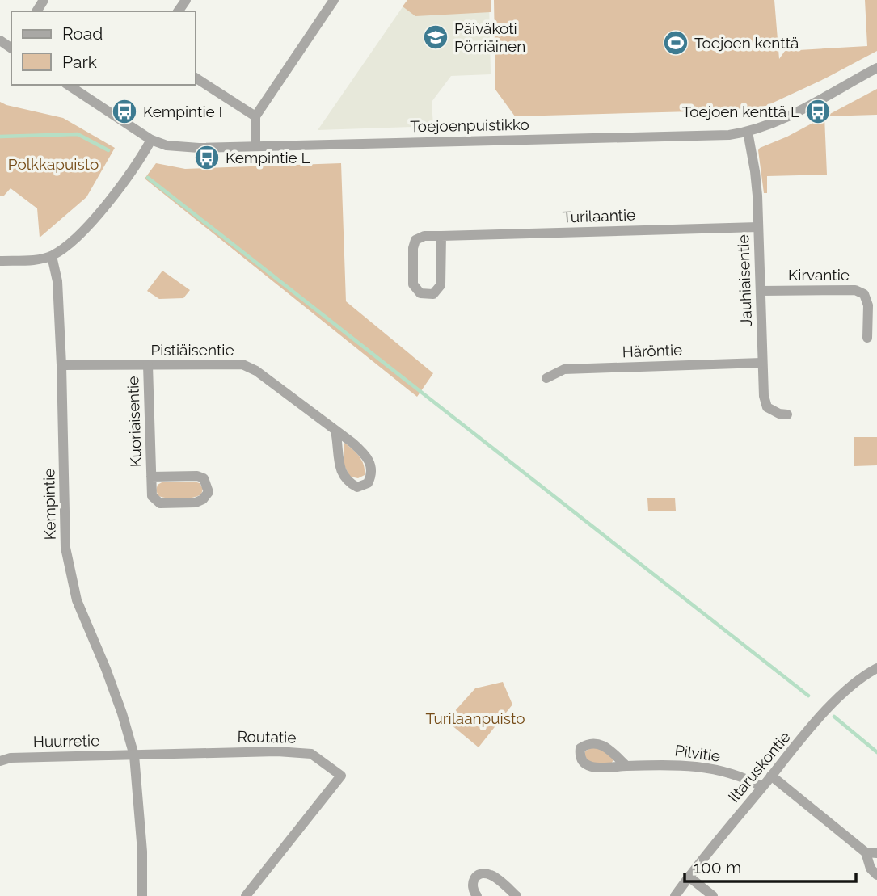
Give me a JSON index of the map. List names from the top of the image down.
{
  "streets": {
    "street": [
      "Toejoenpuistikko",
      "Turilaantie",
      "Kirvantie",
      "Jauhiaisentie",
      "Pistiäisentie",
      "Häröntie",
      "Kuoriaisentie",
      "Kempintie",
      "Routatie",
      "Huurretie",
      "Pilvitie",
      "Iltaruskontie"
    ]
  },
  "crossings": [
    ["Toejoenpuistikko", "Jauhiaisentie"],
    ["Turilaantie", "Jauhiaisentie"],
    ["Kirvantie", "Jauhiaisentie"],
    ["Jauhiaisentie", "Häröntie"],
    ["Pistiäisentie", "Kuoriaisentie"],
    ["Pistiäisentie", "Kempintie"],
    ["Kempintie", "Routatie"],
    ["Kempintie", "Huurretie"],
    ["Routatie", "Huurretie"],
    ["Pilvitie", "Iltaruskontie"]
  ],
  "parks": ["Polkkapuisto", "Turilaanpuisto"],
  "places": {
    "school or university": ["Päiväkoti Pörriäinen"],
    "sports": ["Toejoen kenttä"],
    "bus stop": ["Kempintie I", "Toejoen kenttä L", "Kempintie L"]
  },
  "legend": ["Road", "Park"],
  "scale_bar": "100 m"
}
